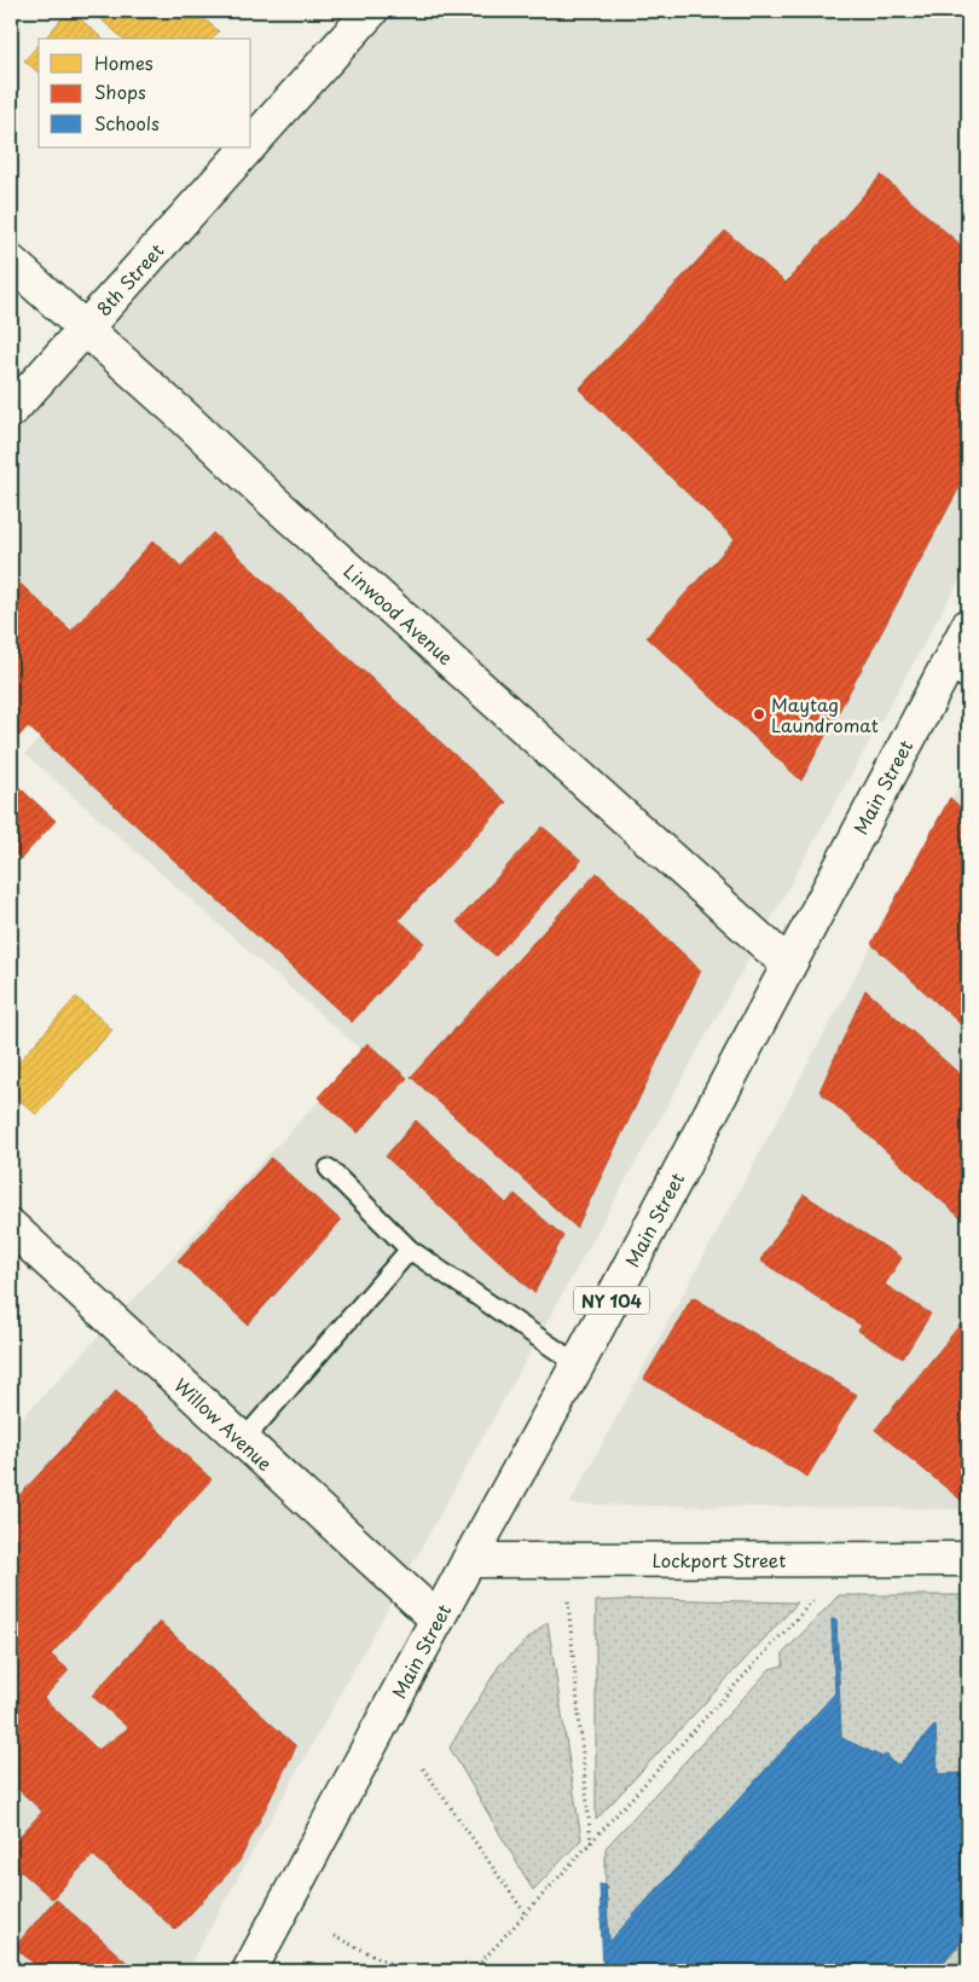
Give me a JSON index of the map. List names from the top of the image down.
{
  "streets": {
    "street": [
      "8th Street",
      "Linwood Avenue",
      "Main Street",
      "NY 104",
      "Willow Avenue",
      "Lockport Street"
    ]
  },
  "crossings": [
    ["8th Street", "Linwood Avenue"],
    ["Linwood Avenue", "Main Street"],
    ["Main Street", "Willow Avenue"],
    ["Main Street", "Lockport Street"]
  ],
  "places": ["Maytag Laundromat"],
  "legend": ["Homes", "Shops", "Schools"]
}
